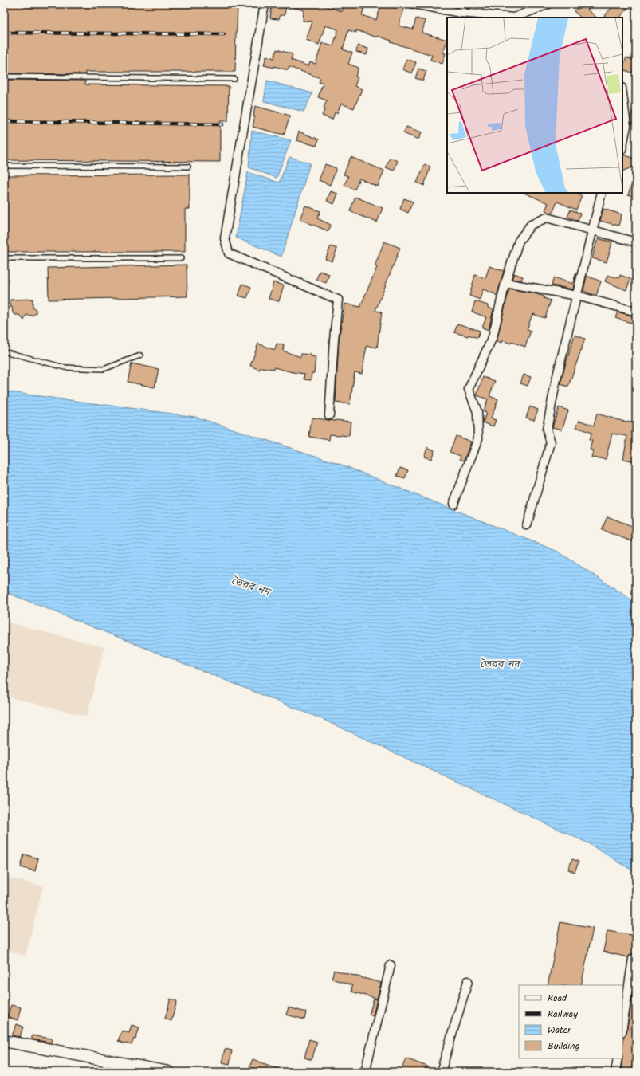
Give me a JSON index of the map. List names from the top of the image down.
{
  "water": ["ভৈরব নদ"],
  "legend": [
    "Road",
    "Railway",
    "Water",
    "Building"
  ]
}
